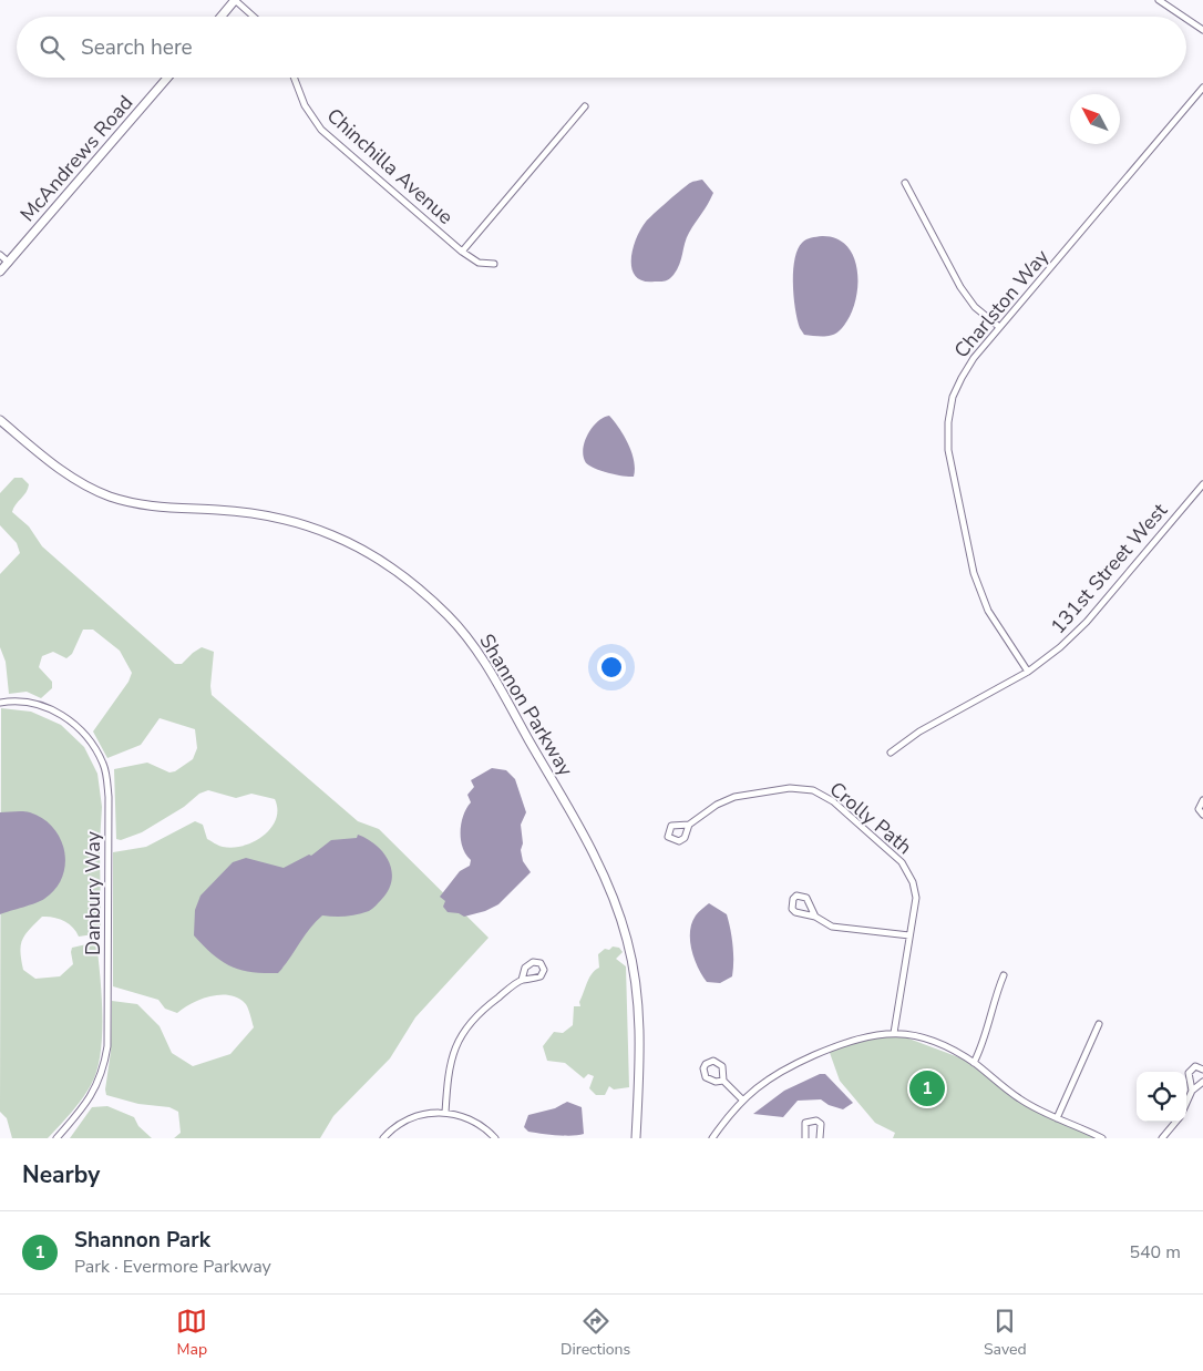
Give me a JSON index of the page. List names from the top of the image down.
{
  "streets": {
    "street": [
      "McAndrews Road",
      "Chinchilla Avenue",
      "Charlston Way",
      "131st Street West",
      "Shannon Parkway",
      "Crolly Path",
      "Danbury Way"
    ]
  },
  "crossings": [
    ["Charlston Way", "131st Street West"]
  ],
  "north": "top left",
  "page": {
    "search": "Search here",
    "pins": "1",
    "heading": "Nearby",
    "list": [
      {
        "mark": "1",
        "name": "Shannon Park",
        "note": "Park · Evermore Parkway",
        "value": "540 m"
      }
    ],
    "nav": ["Map", "Directions", "Saved"]
  }
}
